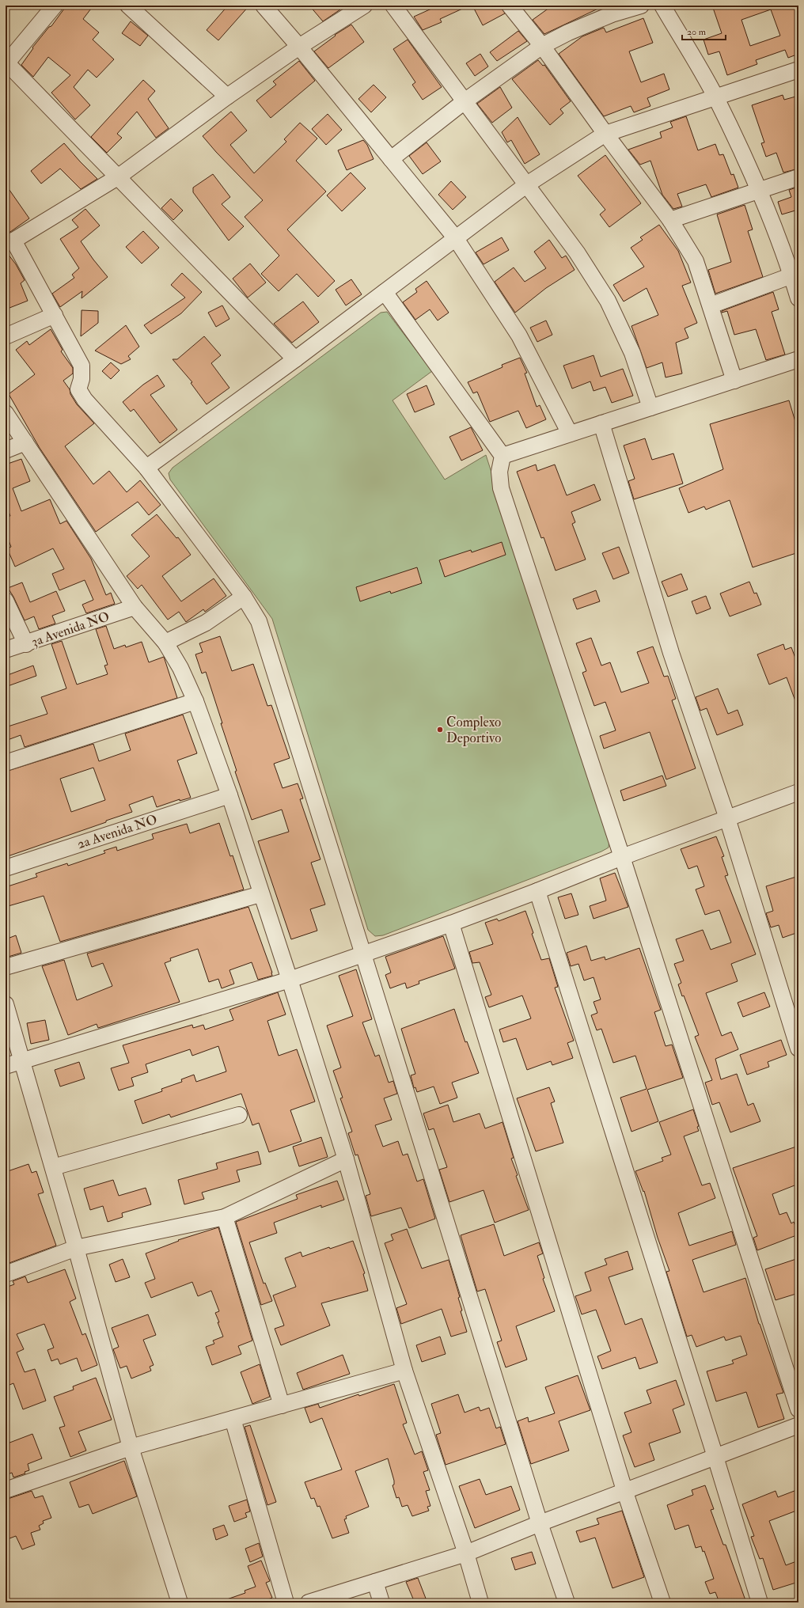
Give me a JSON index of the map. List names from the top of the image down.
{
  "streets": {
    "street": ["3a Avenida NO", "2a Avenida NO"]
  },
  "places": ["Complexo Deportivo"],
  "scale_bar": "20 m"
}
